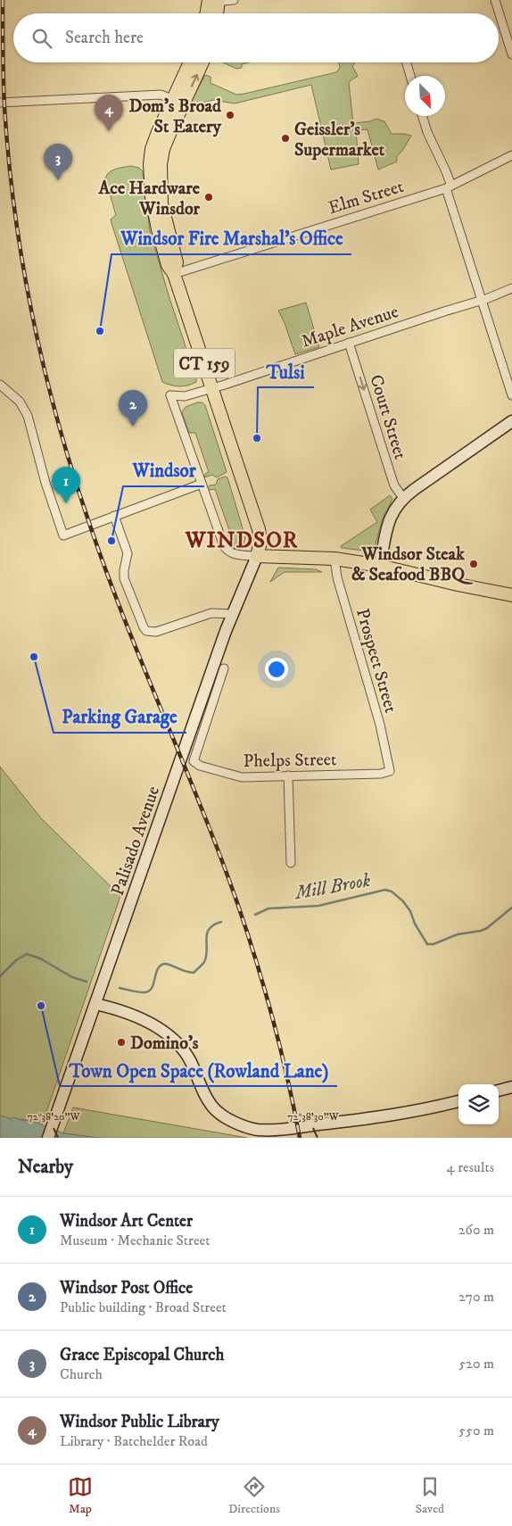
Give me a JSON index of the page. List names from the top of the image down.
{
  "streets": {
    "main road": ["CT 159", "Palisado Avenue"],
    "street": [
      "Elm Street",
      "Maple Avenue",
      "Court Street",
      "Prospect Street",
      "Phelps Street"
    ]
  },
  "crossings": [
    ["Elm Street", "CT 159"],
    ["Maple Avenue", "CT 159"],
    ["Maple Avenue", "Court Street"],
    ["CT 159", "Palisado Avenue"],
    ["Prospect Street", "Phelps Street"]
  ],
  "one_way": ["Court Street"],
  "districts": ["WINDSOR"],
  "water": ["Mill Brook"],
  "places": [
    "Dom's Broad St Eatery",
    "Geissler's Supermarket",
    "Ace Hardware Winsdor",
    "Windsor Fire Marshal's Office",
    "Tulsi",
    "Windsor",
    "Windsor Steak & Seafood BBQ",
    "Parking Garage",
    "Town Open Space (Rowland Lane)",
    "Domino's"
  ],
  "north": "bottom right",
  "page": {
    "search": "Search here",
    "pins": [
      "4",
      "3",
      "2",
      "1"
    ],
    "heading": ["Nearby", "4 results"],
    "list": [
      {
        "mark": "1",
        "name": "Windsor Art Center",
        "note": "Museum · Mechanic Street",
        "value": "260 m"
      },
      {
        "mark": "2",
        "name": "Windsor Post Office",
        "note": "Public building · Broad Street",
        "value": "270 m"
      },
      {
        "mark": "3",
        "name": "Grace Episcopal Church",
        "note": "Church",
        "value": "520 m"
      },
      {
        "mark": "4",
        "name": "Windsor Public Library",
        "note": "Library · Batchelder Road",
        "value": "550 m"
      }
    ],
    "nav": ["Map", "Directions", "Saved"]
  },
  "coordinates": ["72°38'20\"W", "72°38'30\"W"]
}
